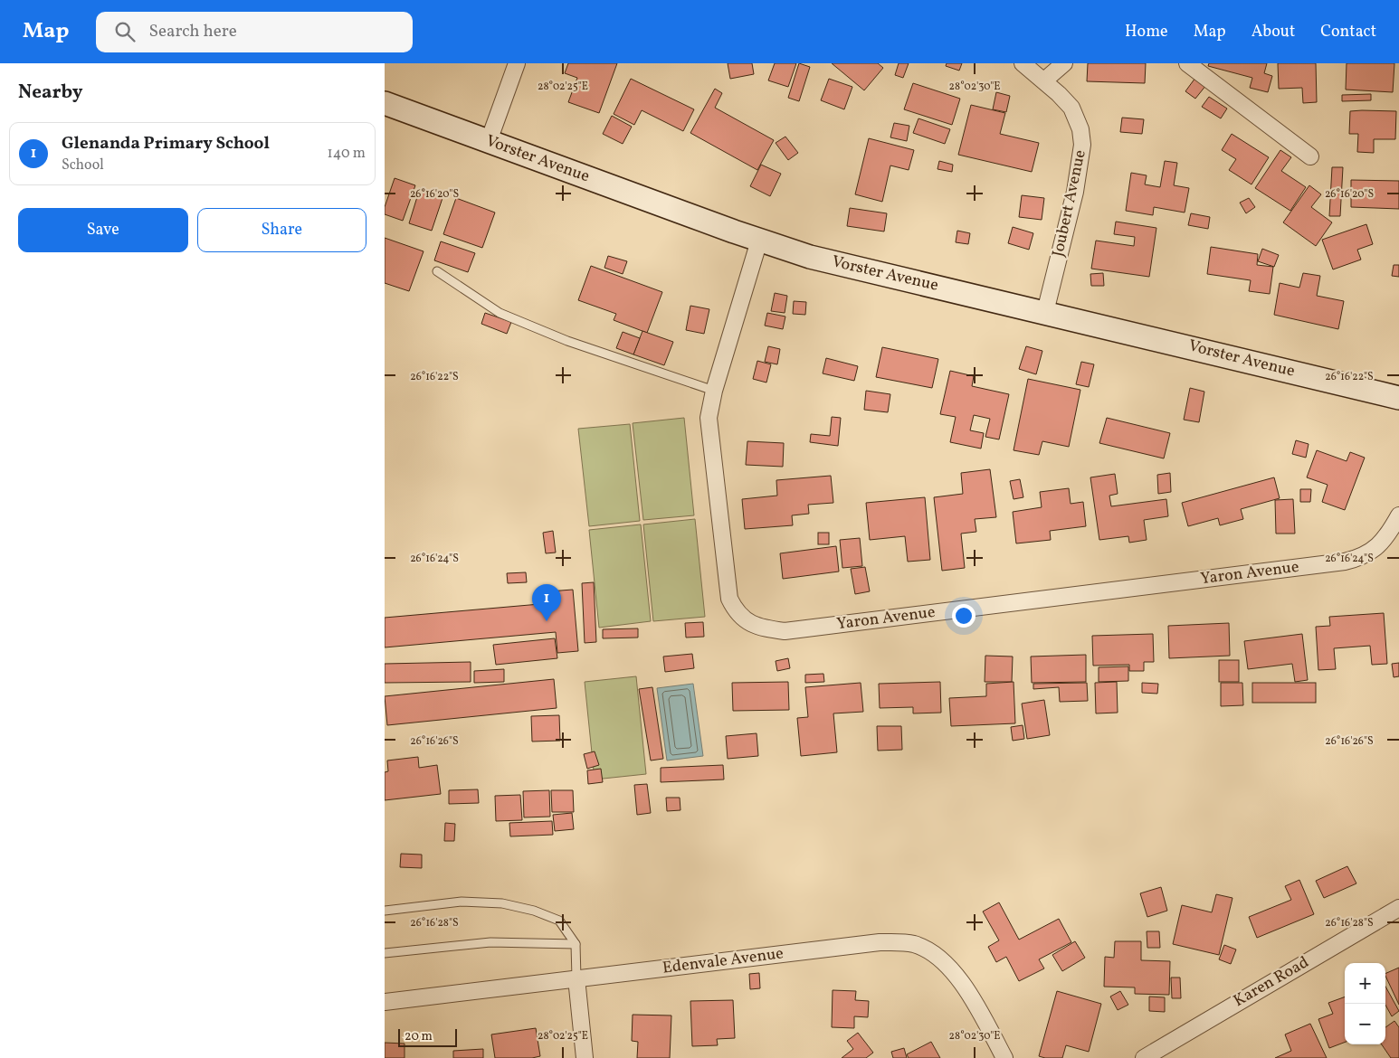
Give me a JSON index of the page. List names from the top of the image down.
{
  "streets": {
    "main road": ["Vorster Avenue"],
    "street": [
      "Joubert Avenue",
      "Yaron Avenue",
      "Edenvale Avenue",
      "Karen Road"
    ]
  },
  "crossings": [
    ["Vorster Avenue", "Joubert Avenue"],
    ["Vorster Avenue", "Yaron Avenue"]
  ],
  "scale_bar": "20 m",
  "page": {
    "header": "Map",
    "search": "Search here",
    "nav": [
      "Home",
      "Map",
      "About",
      "Contact"
    ],
    "heading": "Nearby",
    "list": [
      {
        "mark": "1",
        "name": "Glenanda Primary School",
        "note": "School",
        "value": "140 m"
      }
    ],
    "buttons": ["Save", "Share"],
    "pins": "1",
    "map_buttons": ["+", "−"],
    "scale": "20 m"
  },
  "coordinates": [
    "28°02'25\"E",
    "28°02'30\"E",
    "26°16'20\"S",
    "26°16'22\"S",
    "26°16'24\"S",
    "26°16'26\"S",
    "26°16'28\"S"
  ]
}
